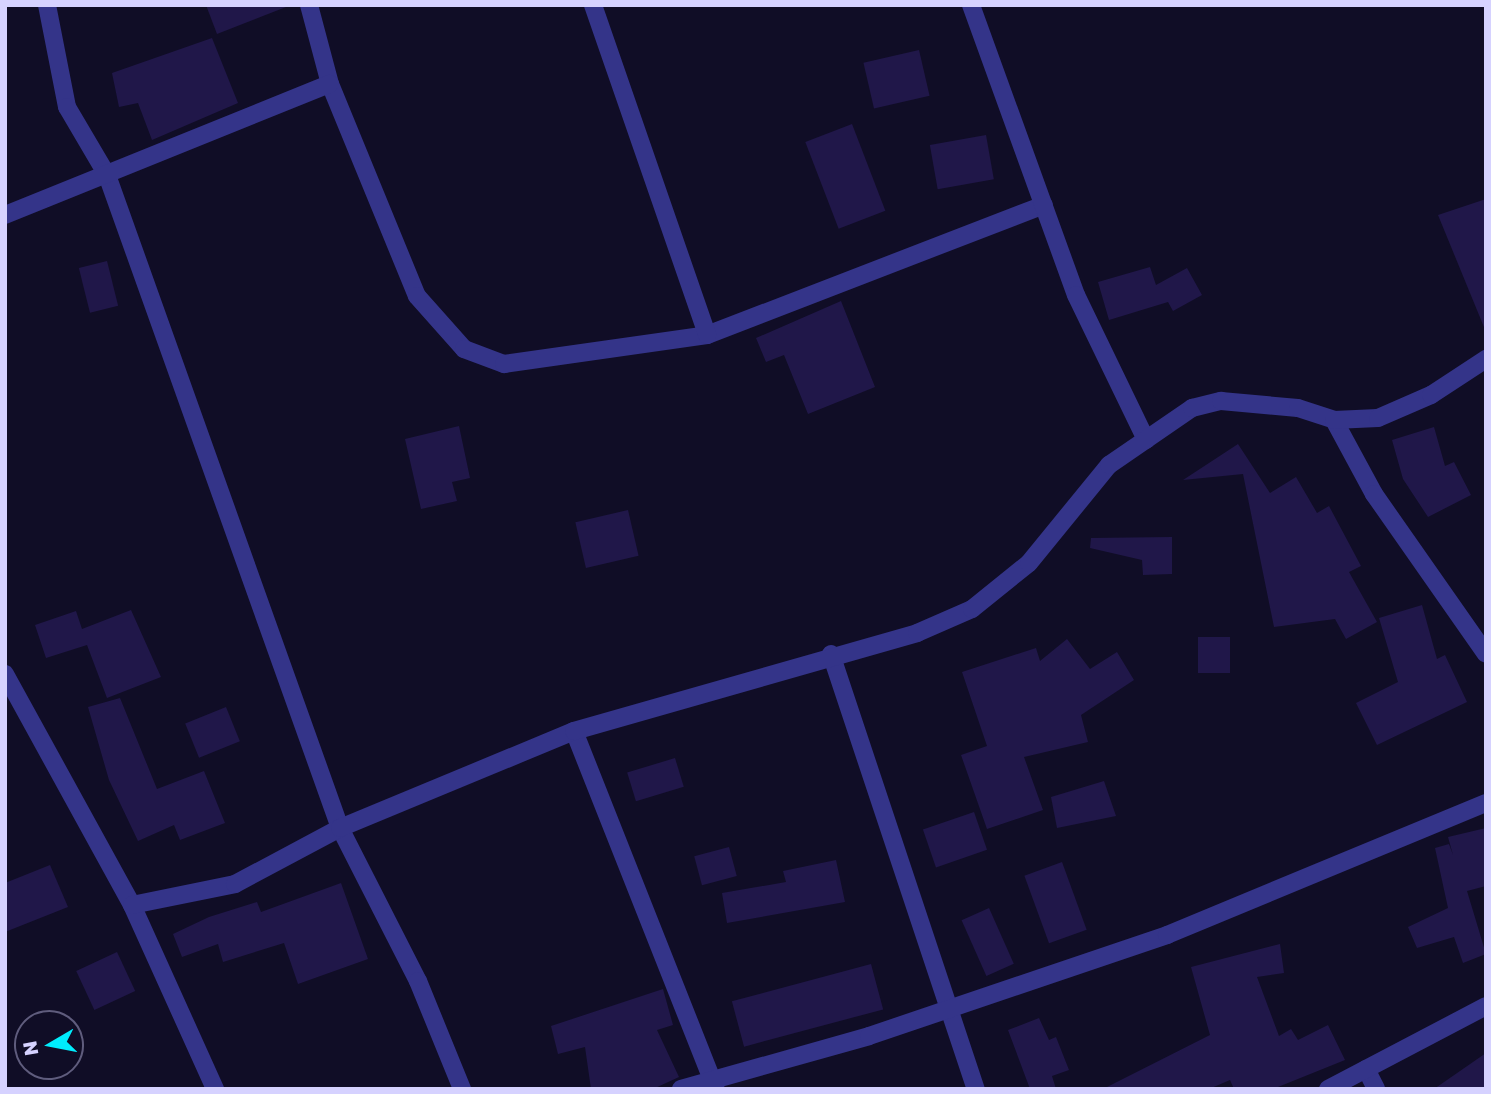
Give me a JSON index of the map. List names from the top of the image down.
{
  "north": "left"
}
